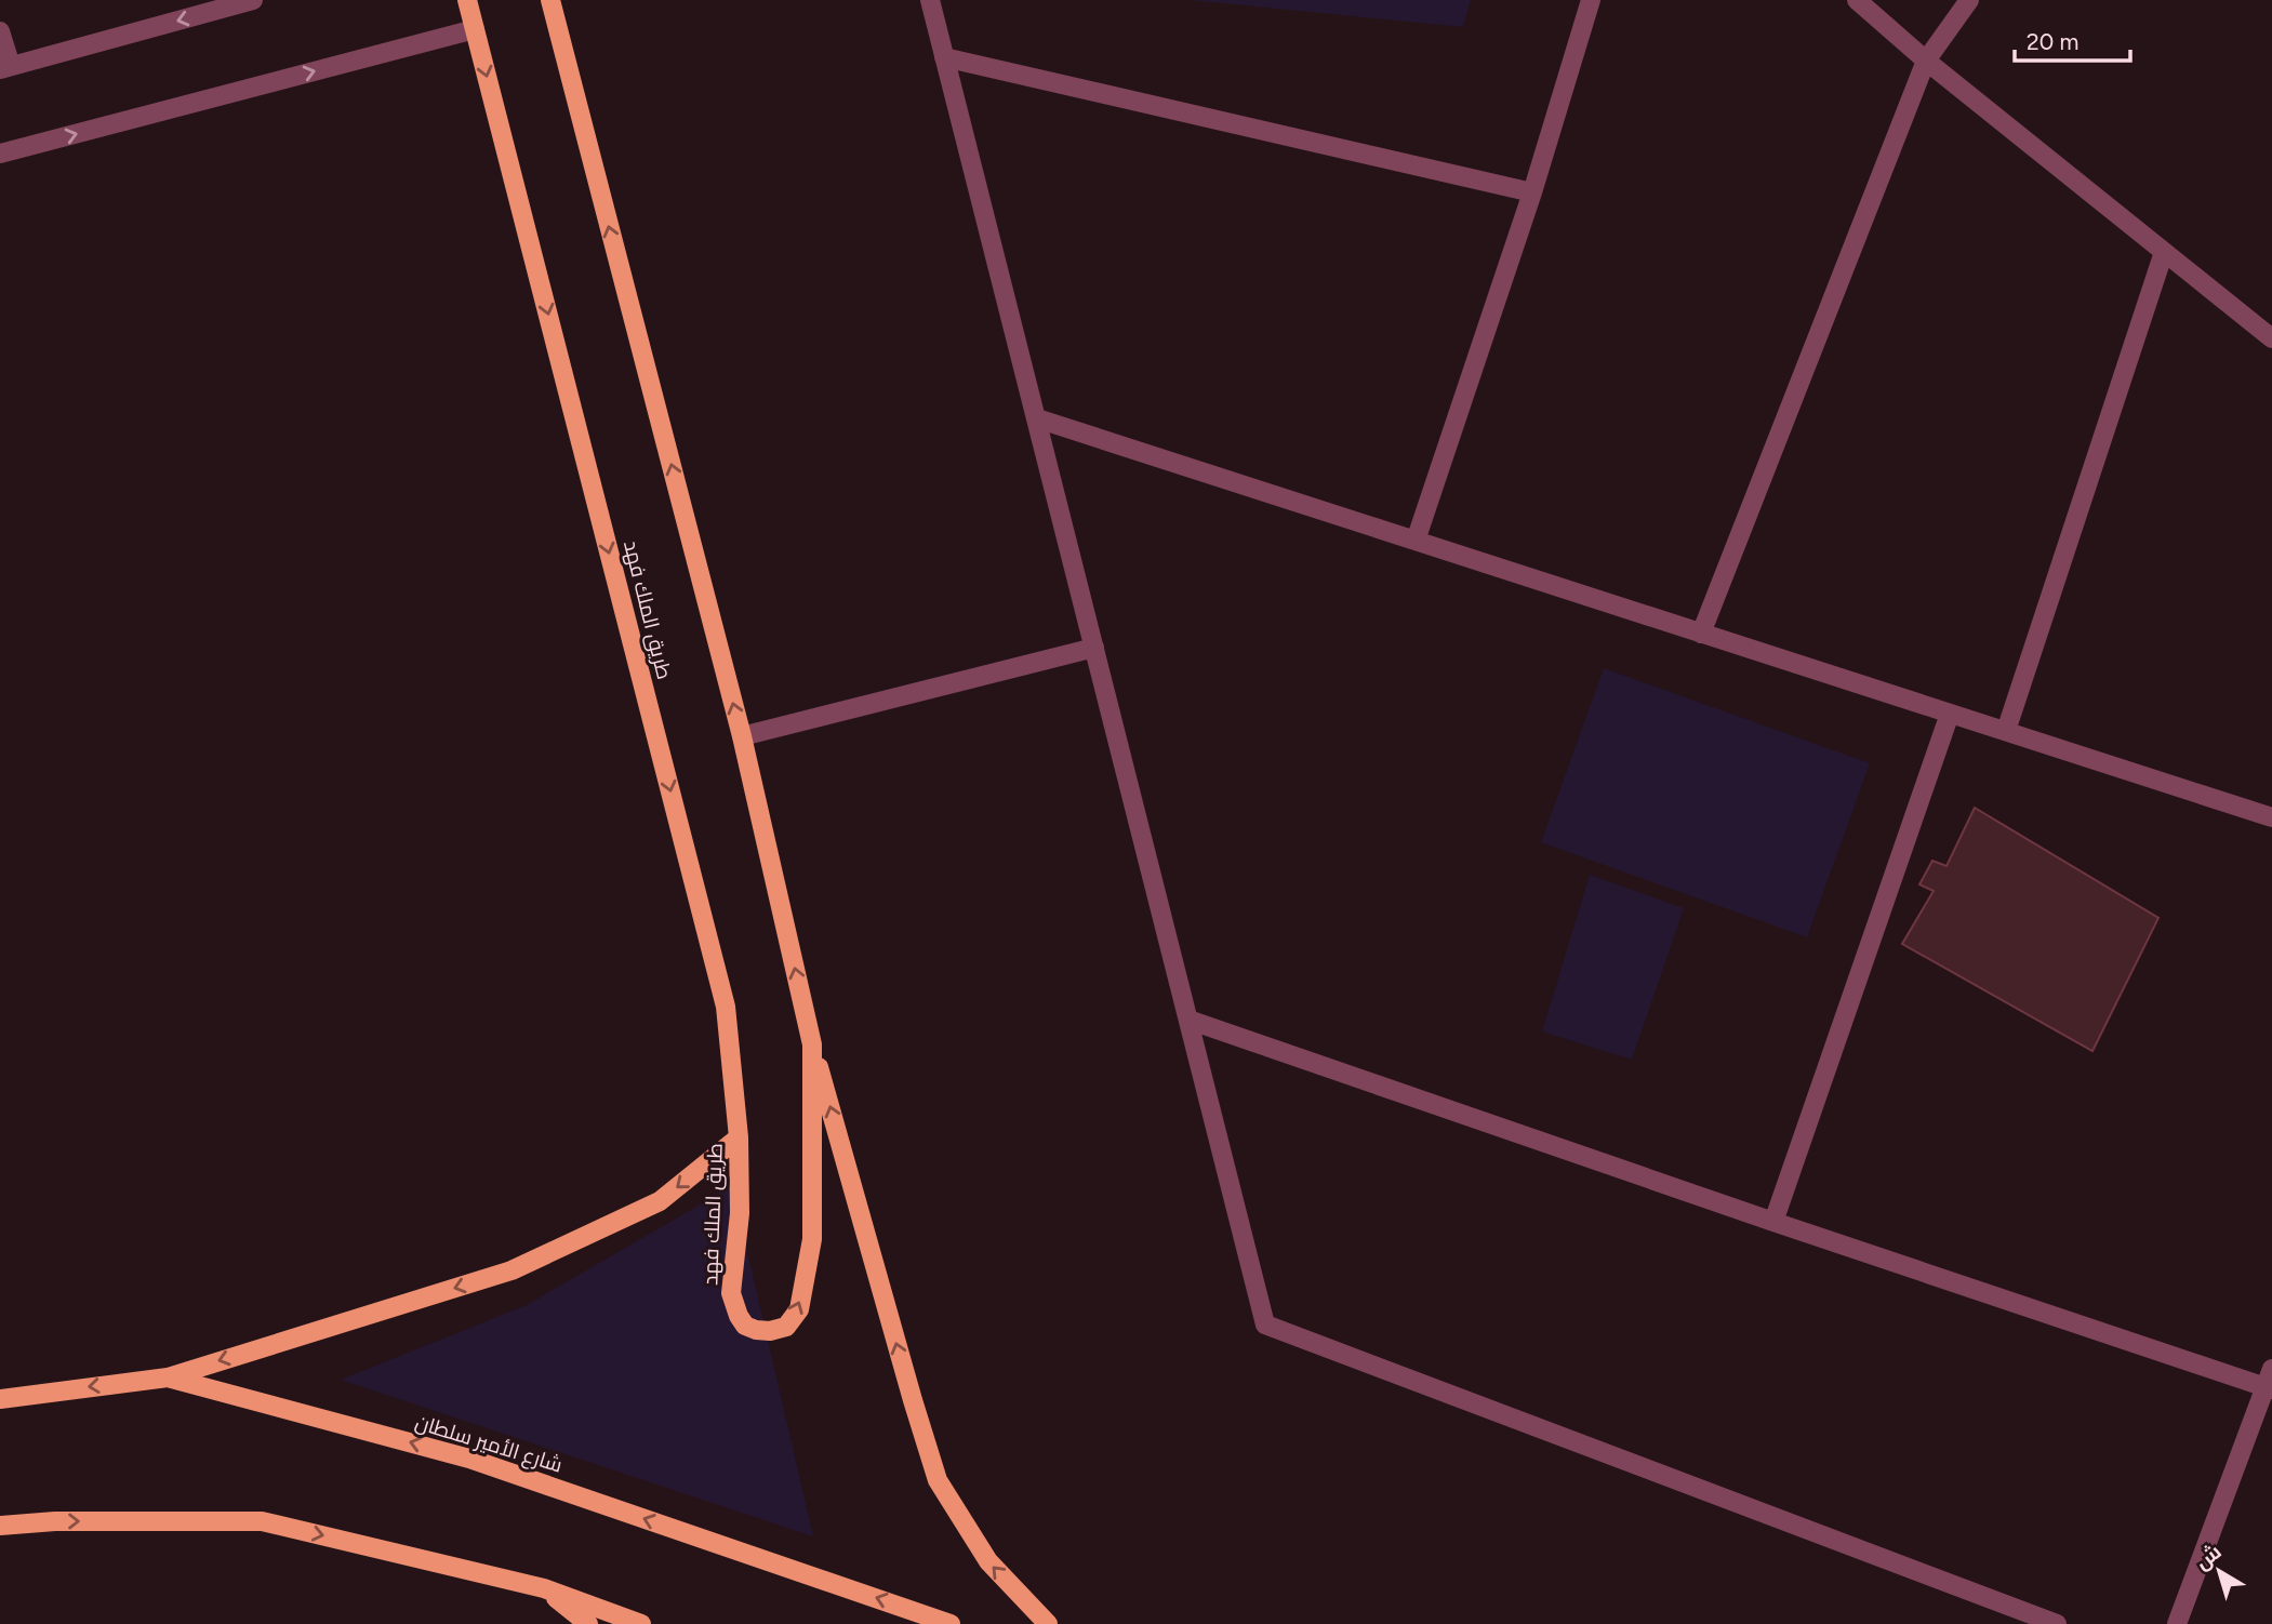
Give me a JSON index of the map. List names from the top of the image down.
{
  "streets": {
    "main road": ["طريق الملك فهد", "شارع الأمير سلطان"]
  },
  "scale_bar": "20 m",
  "north": "top left"
}
